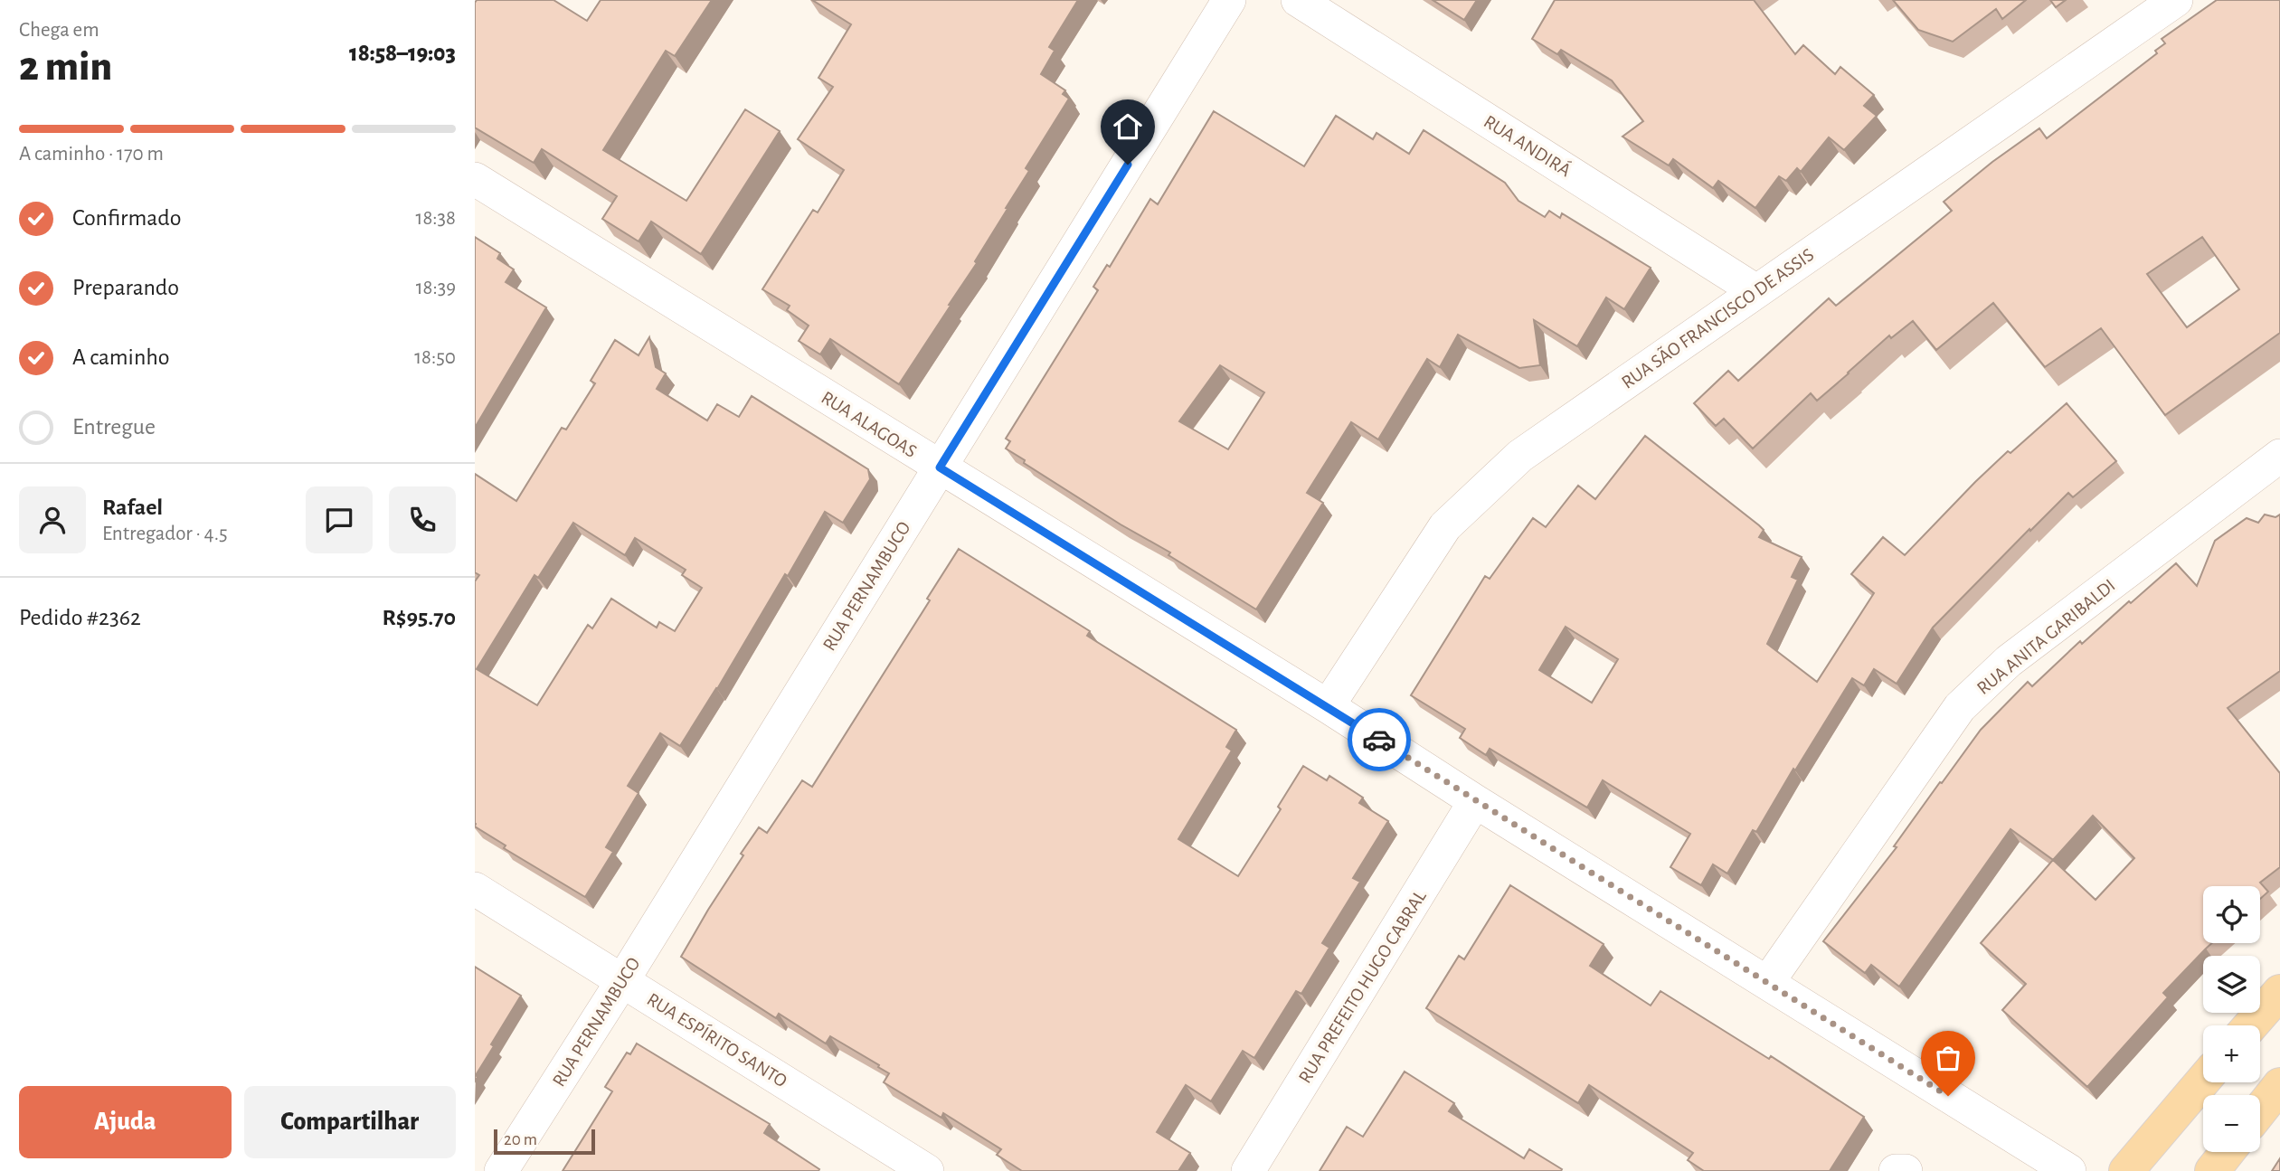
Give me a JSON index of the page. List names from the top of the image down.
{
  "streets": {
    "street": [
      "RUA ANDIRÁ",
      "RUA SÃO FRANCISCO DE ASSIS",
      "RUA ALAGOAS",
      "RUA PERNAMBUCO",
      "RUA ANITA GARIBALDI",
      "RUA PREFEITO HUGO CABRAL",
      "RUA ESPÍRITO SANTO"
    ]
  },
  "crossings": [
    ["RUA ANDIRÁ", "RUA SÃO FRANCISCO DE ASSIS"],
    ["RUA SÃO FRANCISCO DE ASSIS", "RUA ALAGOAS"],
    ["RUA ALAGOAS", "RUA PERNAMBUCO"],
    ["RUA ALAGOAS", "RUA ANITA GARIBALDI"],
    ["RUA ALAGOAS", "RUA PREFEITO HUGO CABRAL"],
    ["RUA PERNAMBUCO", "RUA ESPÍRITO SANTO"]
  ],
  "scale_bar": "20 m",
  "page": {
    "heading": ["2 min", "Chega em", "18:58–19:03"],
    "panel": [
      "Rafael",
      "Entregador · 4.5",
      "Pedido #2362",
      "R$95.70"
    ],
    "bar": "A caminho · 170 m",
    "list": [
      ["Confirmado", "18:38"],
      ["Preparando", "18:39"],
      ["A caminho", "18:50"],
      "Entregue"
    ],
    "map_buttons": ["+", "−"],
    "buttons": ["Ajuda", "Compartilhar"],
    "scale": "20 m"
  }
}
